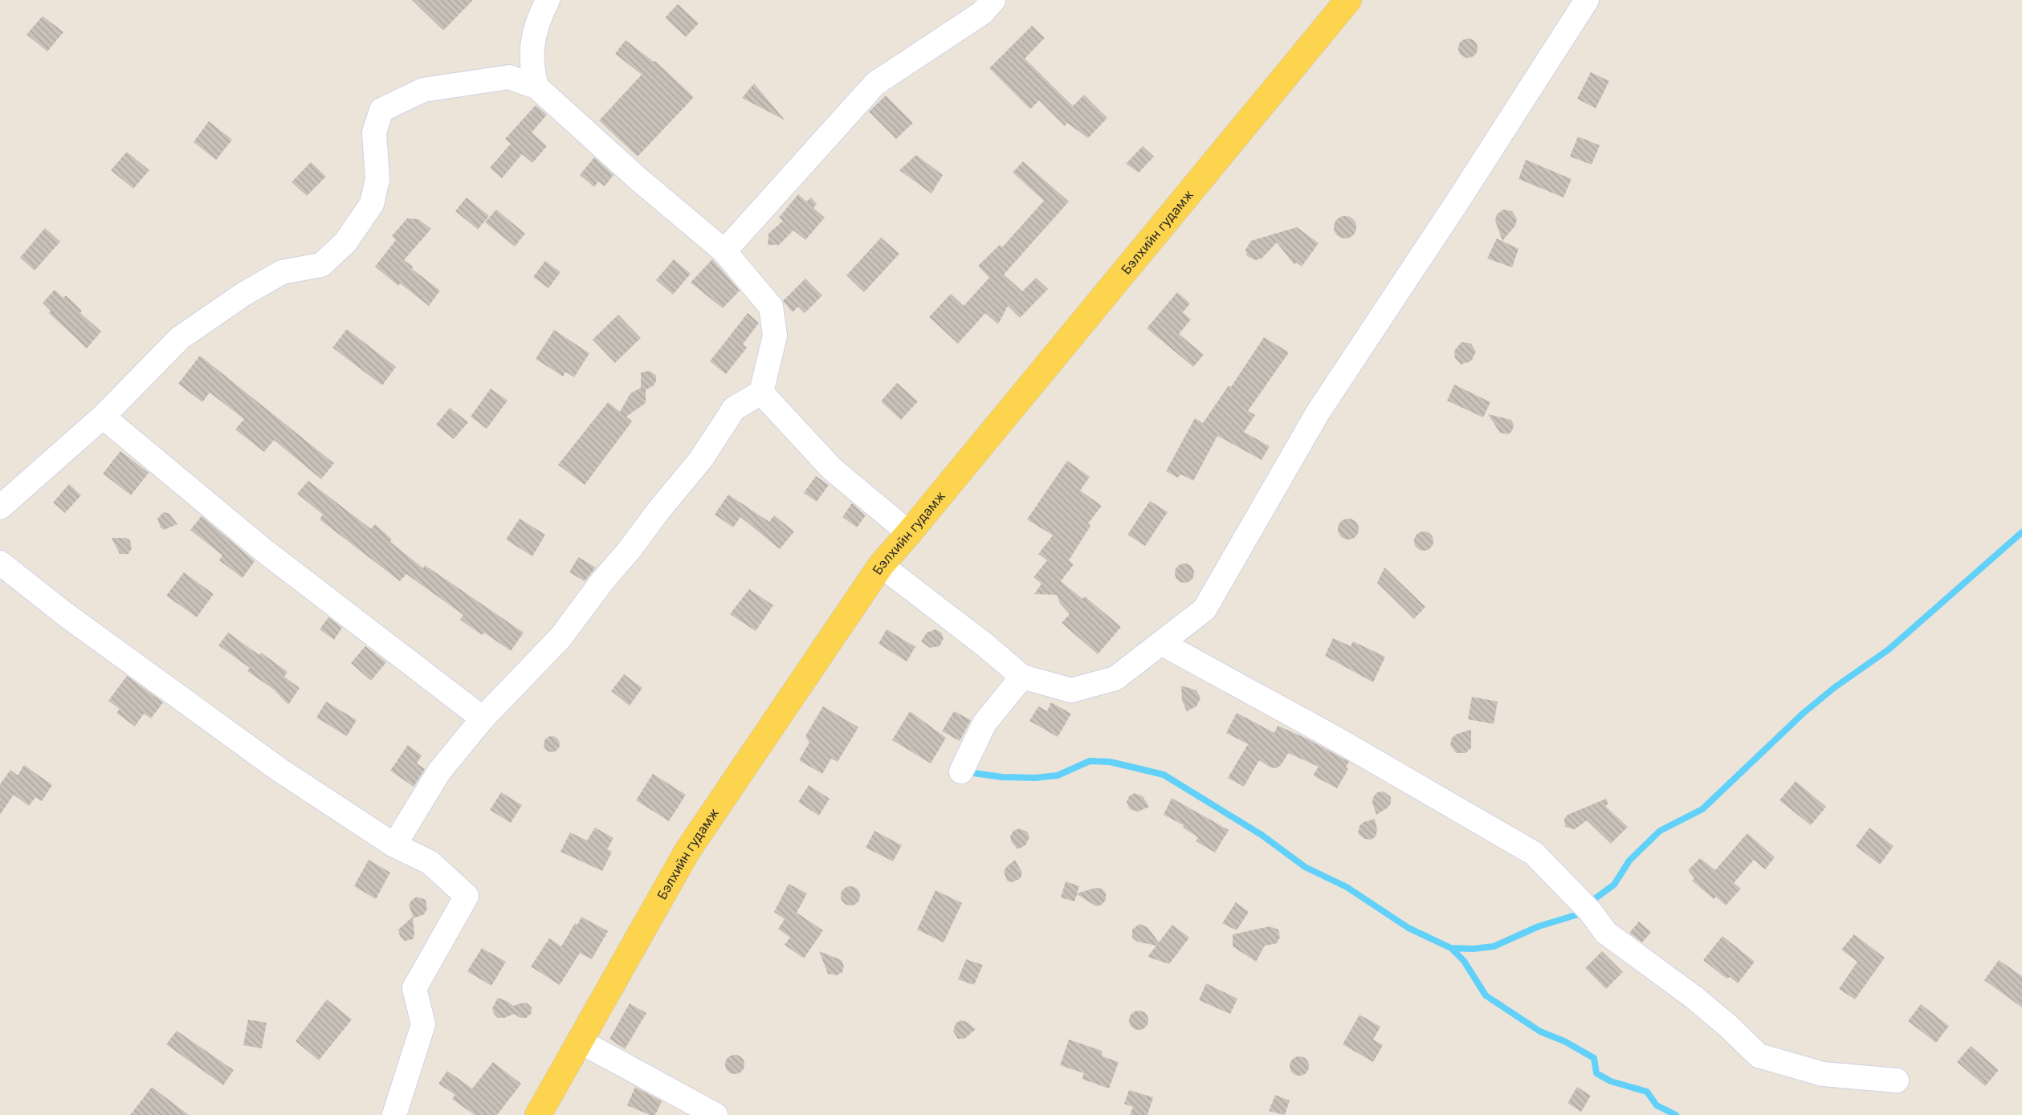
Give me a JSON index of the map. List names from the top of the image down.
{
  "streets": {
    "main road": ["Бэлхийн гудамж"]
  }
}
